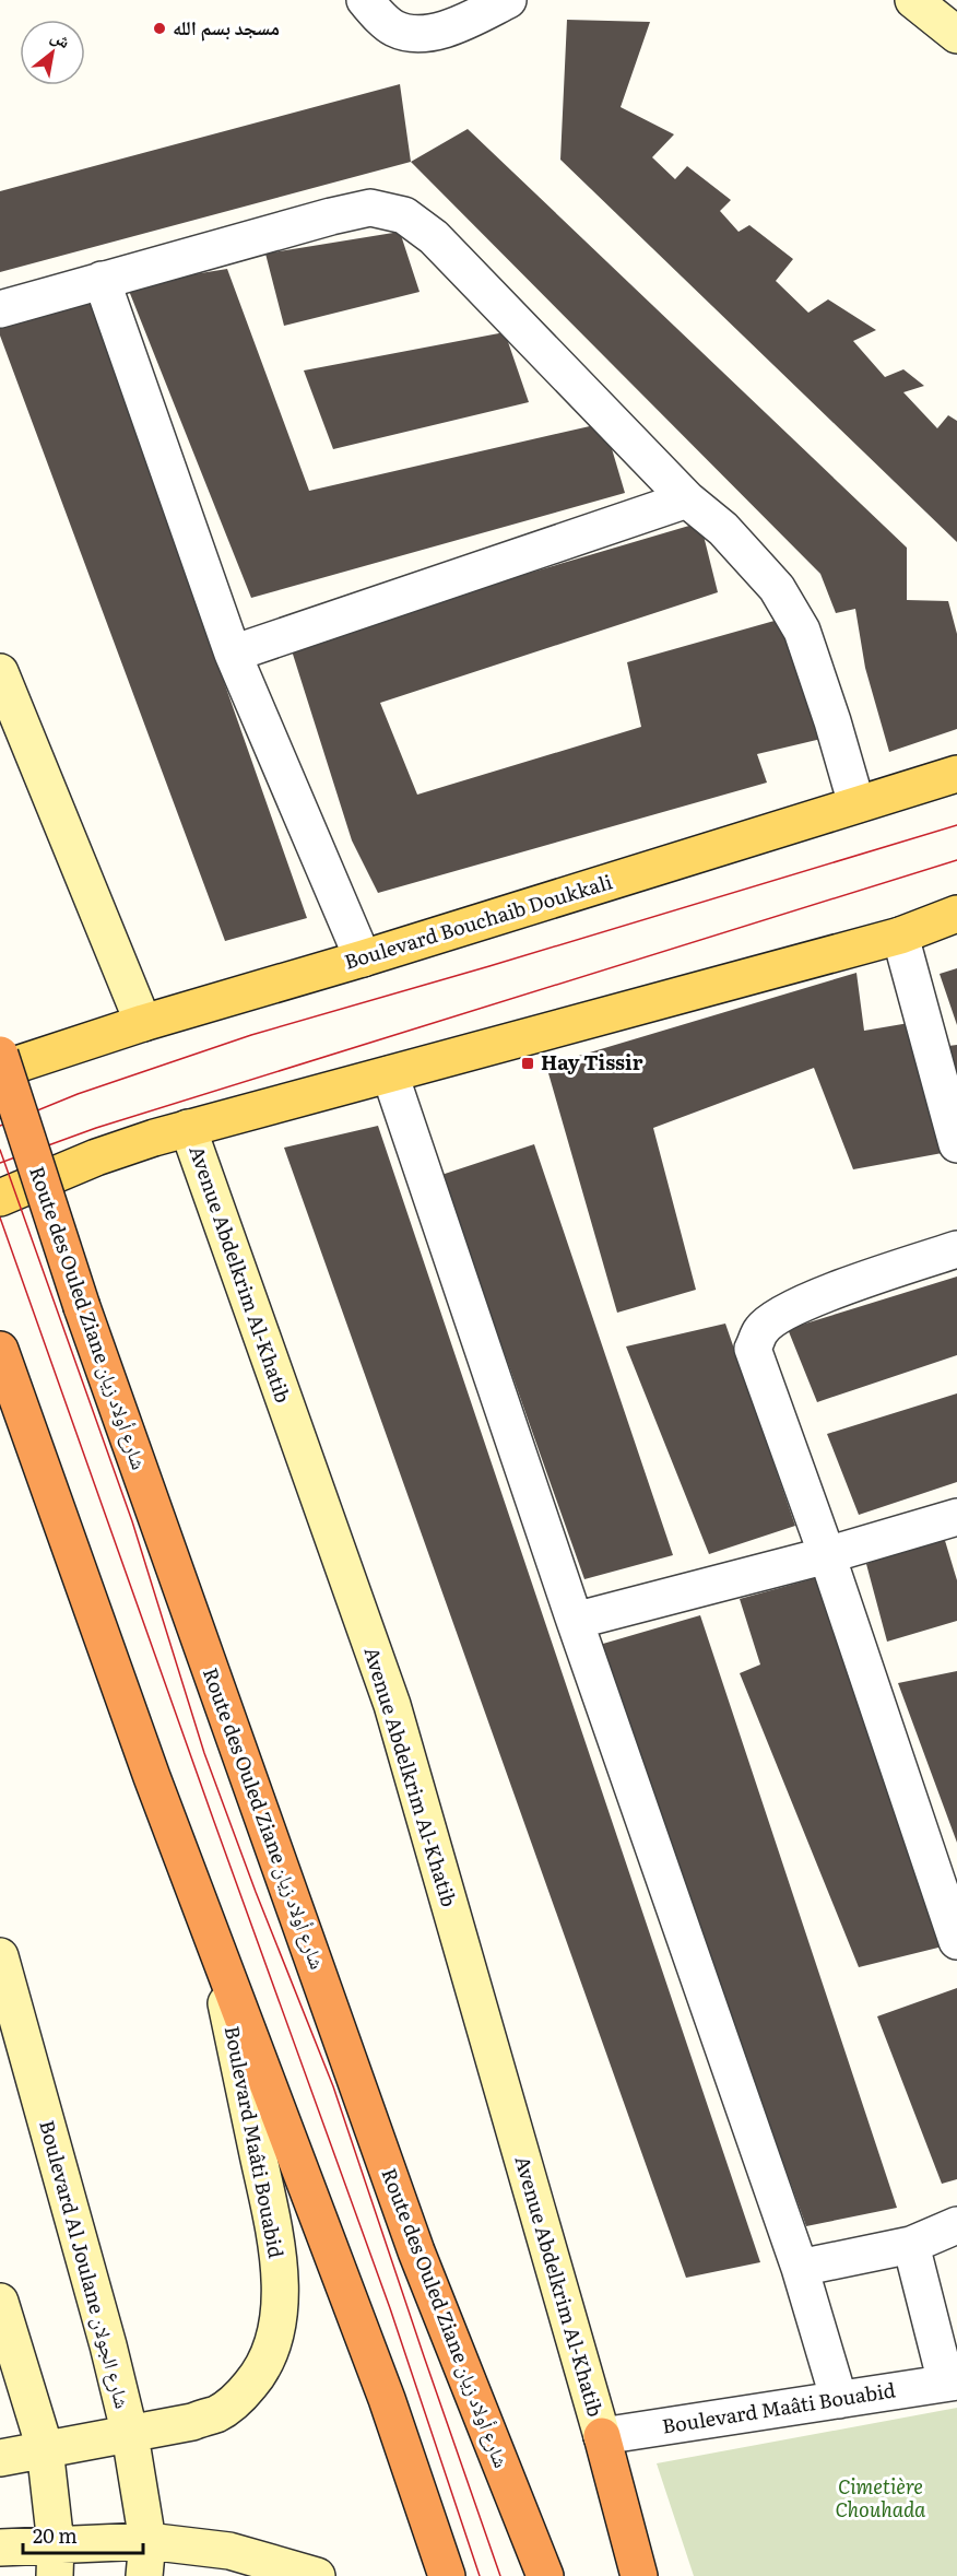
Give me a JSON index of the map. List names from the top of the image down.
{
  "streets": {
    "highway": ["Route des Ouled Ziane شارع أولاد زيان"],
    "main road": ["Boulevard Bouchaib Doukkali"],
    "street": ["Avenue Abdelkrim Al-Khatib", "Boulevard Maâti Bouabid", "Boulevard Al Joulane شارع الجولان"]
  },
  "crossings": [
    ["Avenue Abdelkrim Al-Khatib", "Boulevard Maâti Bouabid"],
    ["Boulevard Maâti Bouabid", "Boulevard Al Joulane شارع الجولان"]
  ],
  "parks": ["Cimetière Chouhada"],
  "places": {
    "other": ["مسجد بسم الله"],
    "transit": ["Hay Tissir"]
  },
  "scale_bar": "20 m",
  "north": "top right"
}
